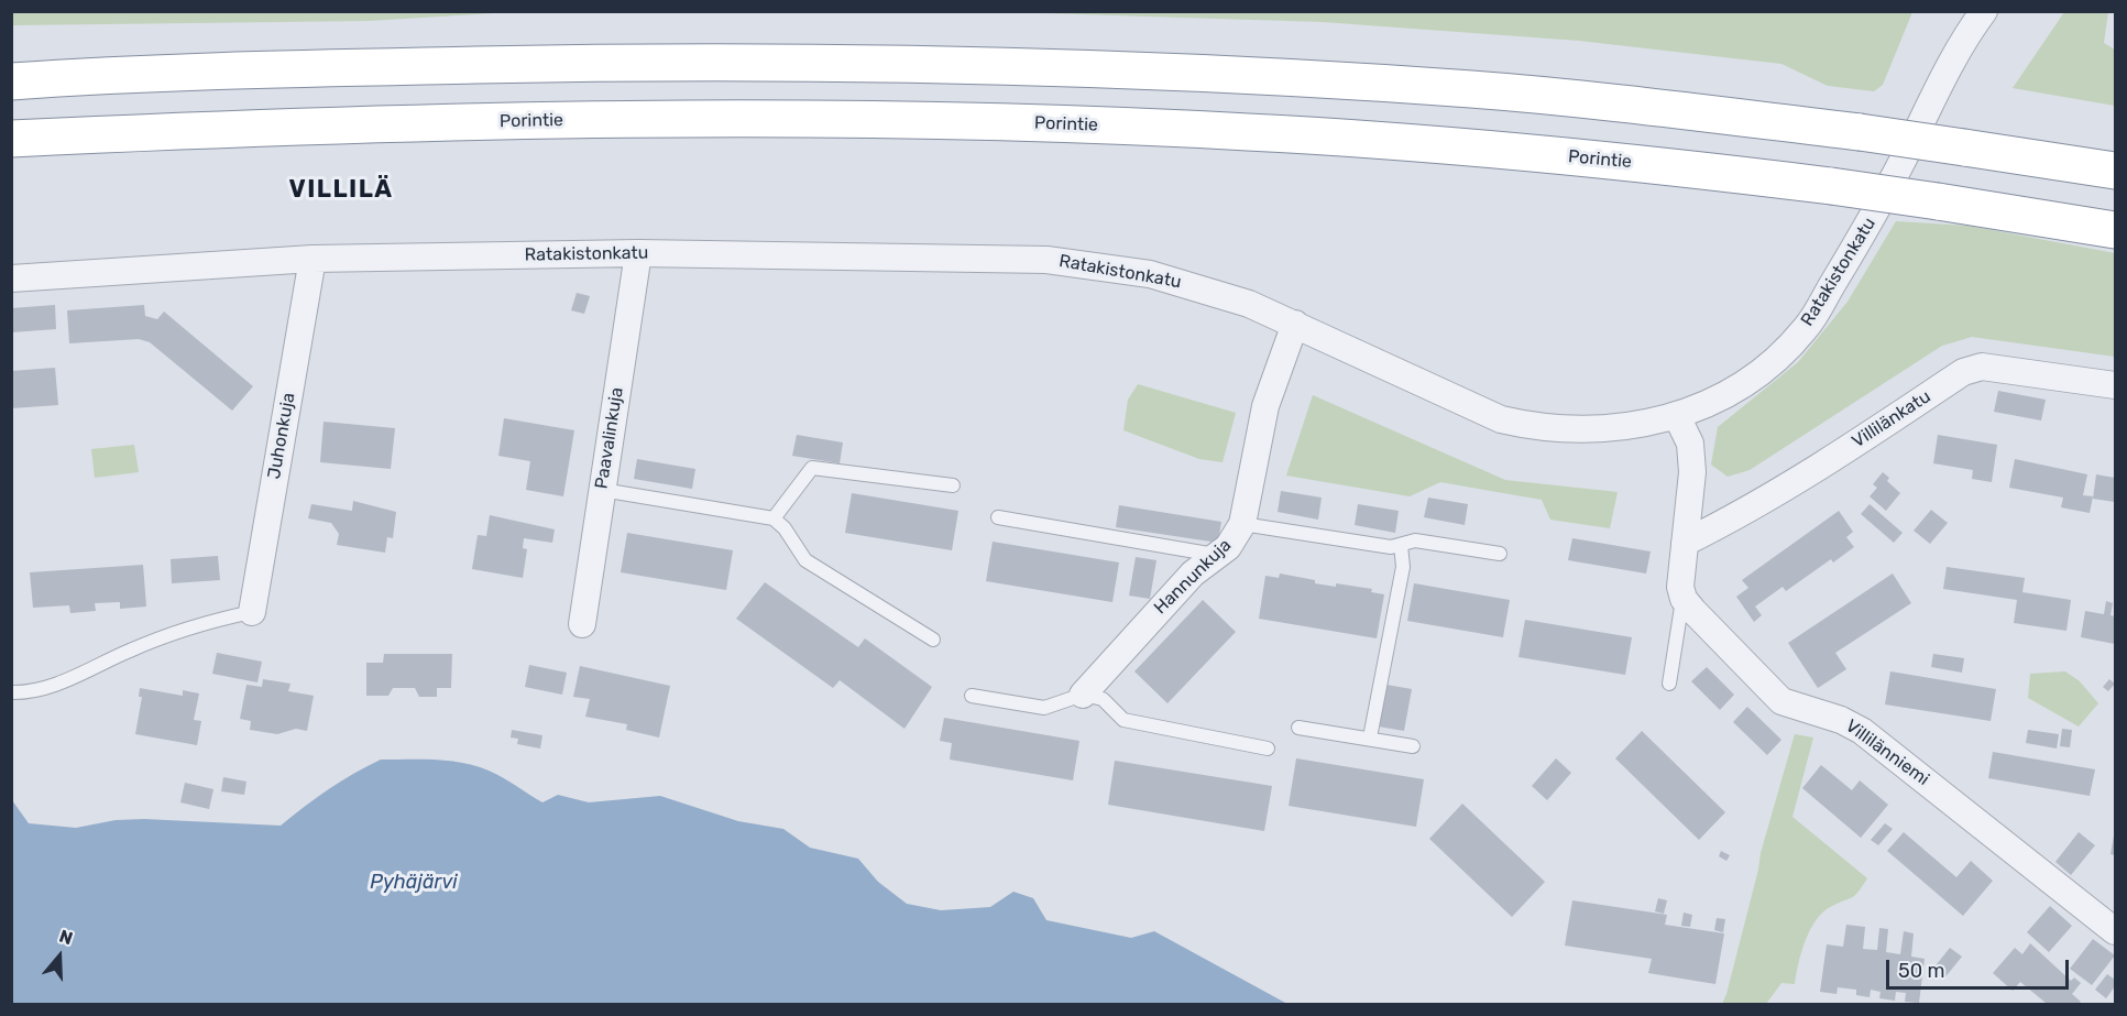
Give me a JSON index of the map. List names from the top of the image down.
{
  "streets": {
    "highway": ["Porintie"],
    "street": [
      "Ratakistonkatu",
      "Villilänkatu",
      "Juhonkuja",
      "Paavalinkuja",
      "Hannunkuja",
      "Villilänniemi"
    ]
  },
  "crossings": [
    ["Ratakistonkatu", "Juhonkuja"],
    ["Ratakistonkatu", "Paavalinkuja"],
    ["Ratakistonkatu", "Hannunkuja"]
  ],
  "districts": ["VILLILÄ"],
  "water": ["Pyhäjärvi"],
  "scale_bar": "50 m",
  "north": "top"
}
